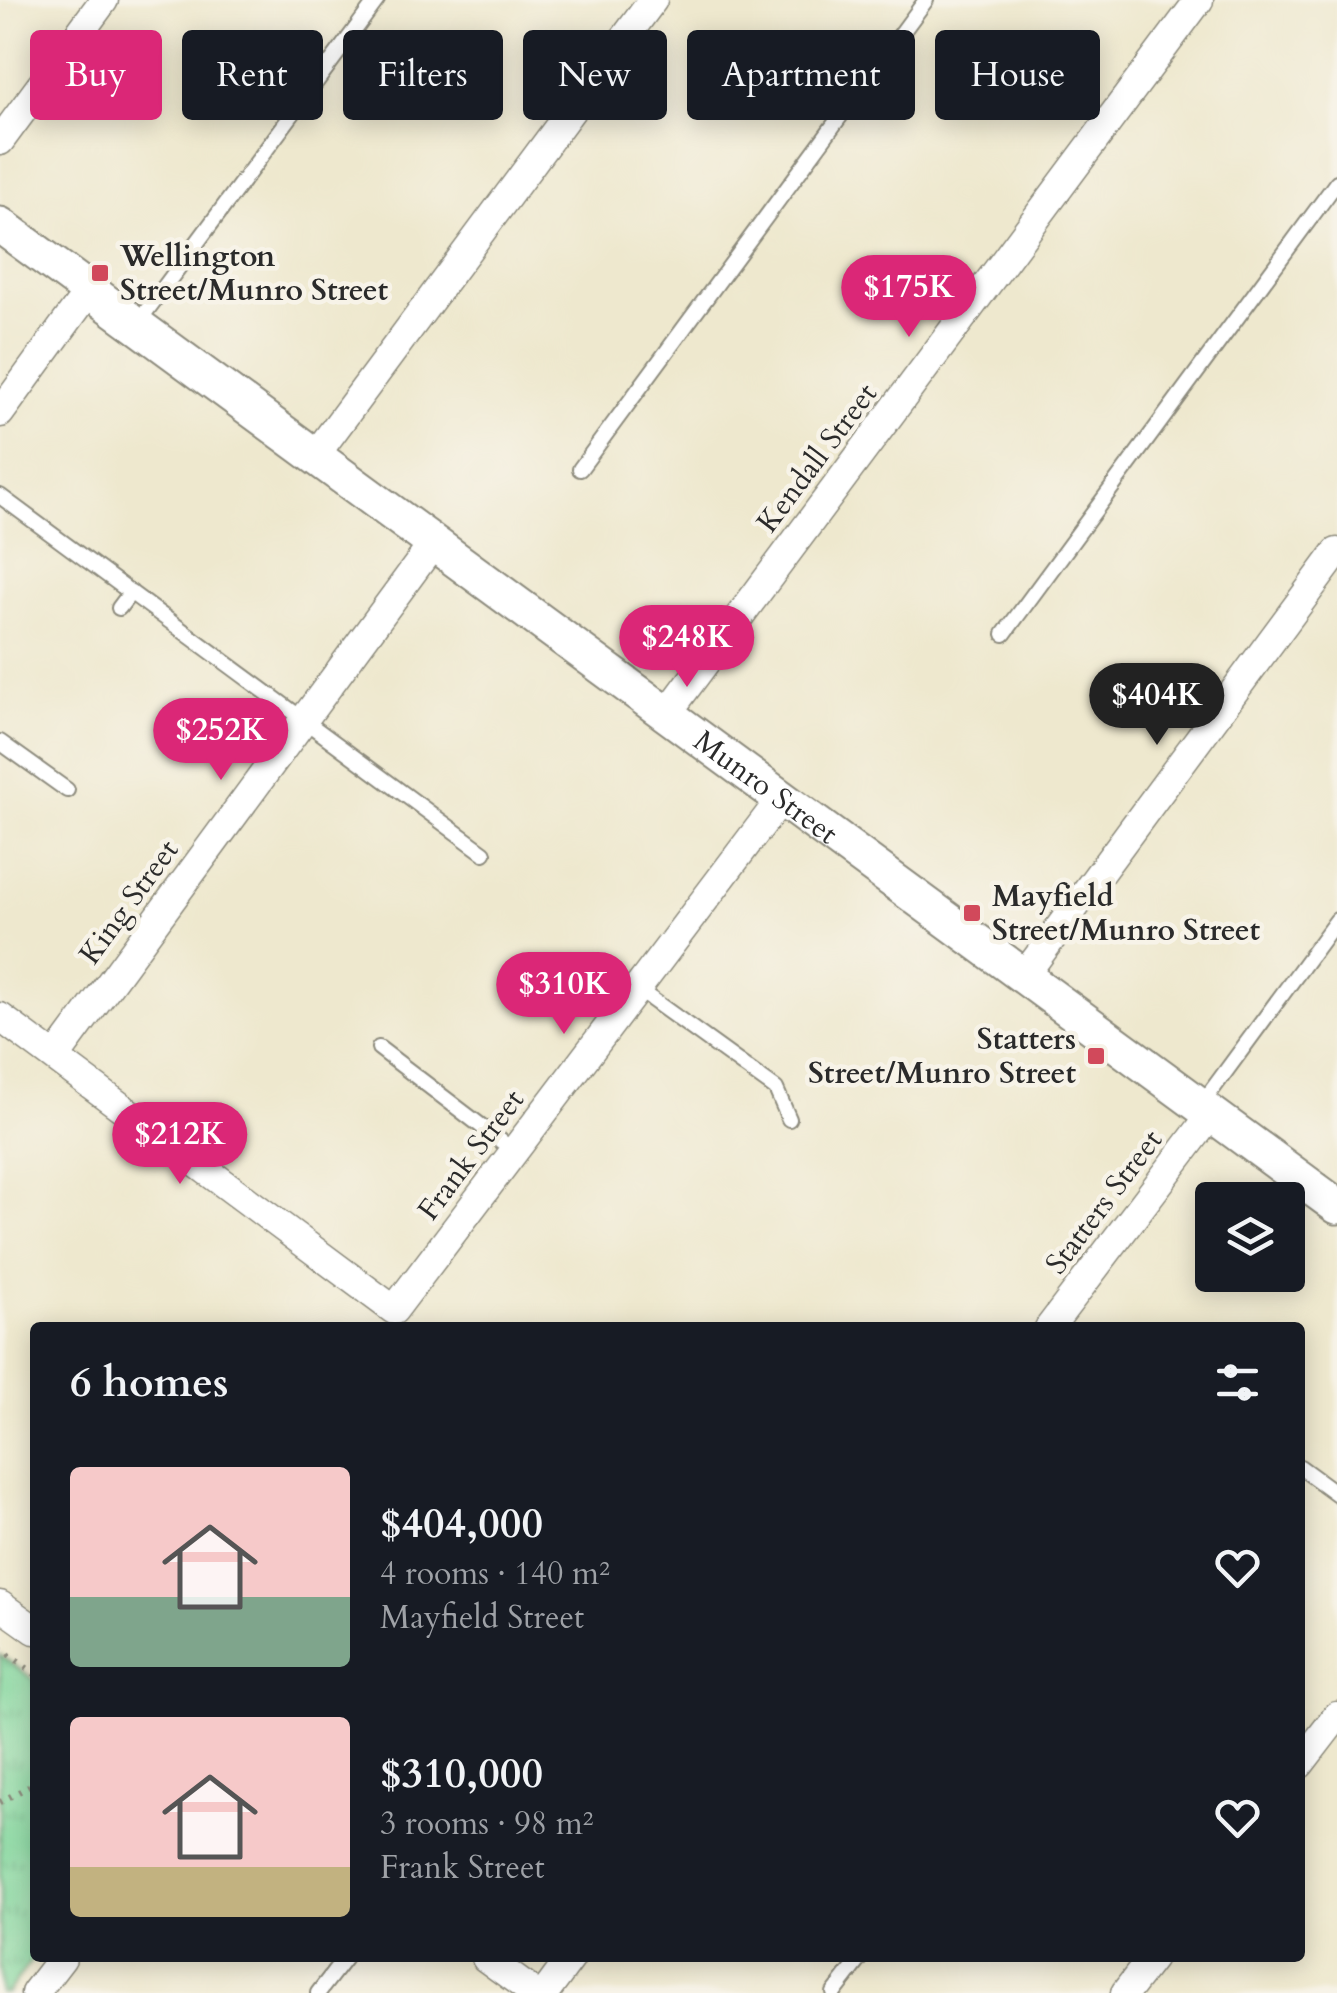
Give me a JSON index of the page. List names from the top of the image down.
{
  "streets": {
    "street": [
      "Kendall Street",
      "Munro Street",
      "King Street",
      "Frank Street",
      "Statters Street"
    ]
  },
  "crossings": [
    ["Kendall Street", "Munro Street"],
    ["Munro Street", "King Street"],
    ["Munro Street", "Frank Street"],
    ["Munro Street", "Statters Street"]
  ],
  "places": {
    "transit": ["Wellington Street/Munro Street", "Mayfield Street/Munro Street", "Statters Street/Munro Street"]
  },
  "page": {
    "chip": [
      "Buy",
      "Rent",
      "Filters",
      "New",
      "Apartment",
      "House"
    ],
    "price": [
      "$175K",
      "$248K",
      "$404K",
      "$252K",
      "$310K",
      "$212K"
    ],
    "heading": "6 homes",
    "list": [
      {
        "name": "$404,000",
        "note": "4 rooms · 140 m² · Mayfield Street"
      },
      {
        "name": "$310,000",
        "note": "3 rooms · 98 m² · Frank Street"
      }
    ]
  }
}
